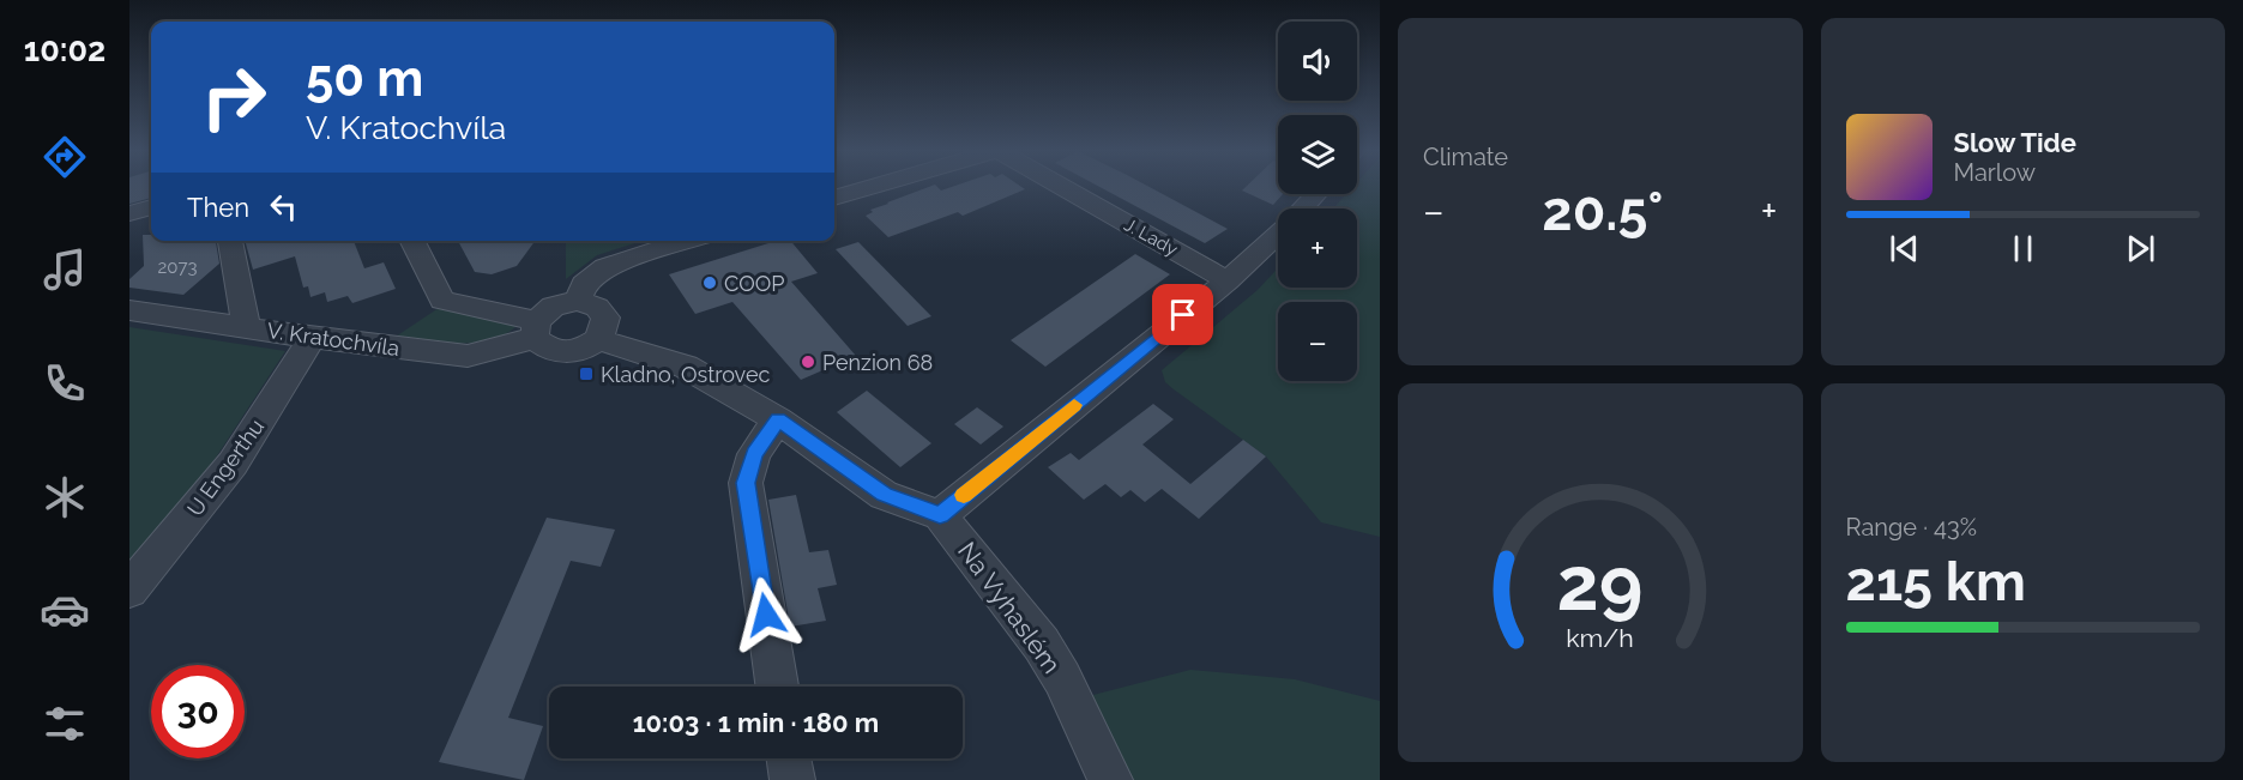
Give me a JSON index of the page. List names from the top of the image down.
{
  "streets": {
    "street": [
      "J. Lady",
      "V. Kratochvíla",
      "U Engerthu",
      "Na Vyhaslém"
    ]
  },
  "crossings": [
    ["V. Kratochvíla", "U Engerthu"]
  ],
  "places": {
    "other": ["COOP", "Penzion 68"],
    "transit": ["Kladno, Ostrovec"]
  },
  "house_numbers": ["2073"],
  "page": {
    "tabs": "10:02",
    "tile": [
      "Climate",
      ["Range · 43%", "215 km"]
    ],
    "map_buttons": ["+", "−"],
    "turn": ["50 m", "V. Kratochvíla"],
    "song": ["Slow Tide", "Marlow"],
    "then": "Then",
    "heat": ["−", "20.5°", "+"],
    "limit": "30",
    "trip": "10:03 · 1 min · 180 m",
    "gauge": ["29", "km/h"]
  }
}
